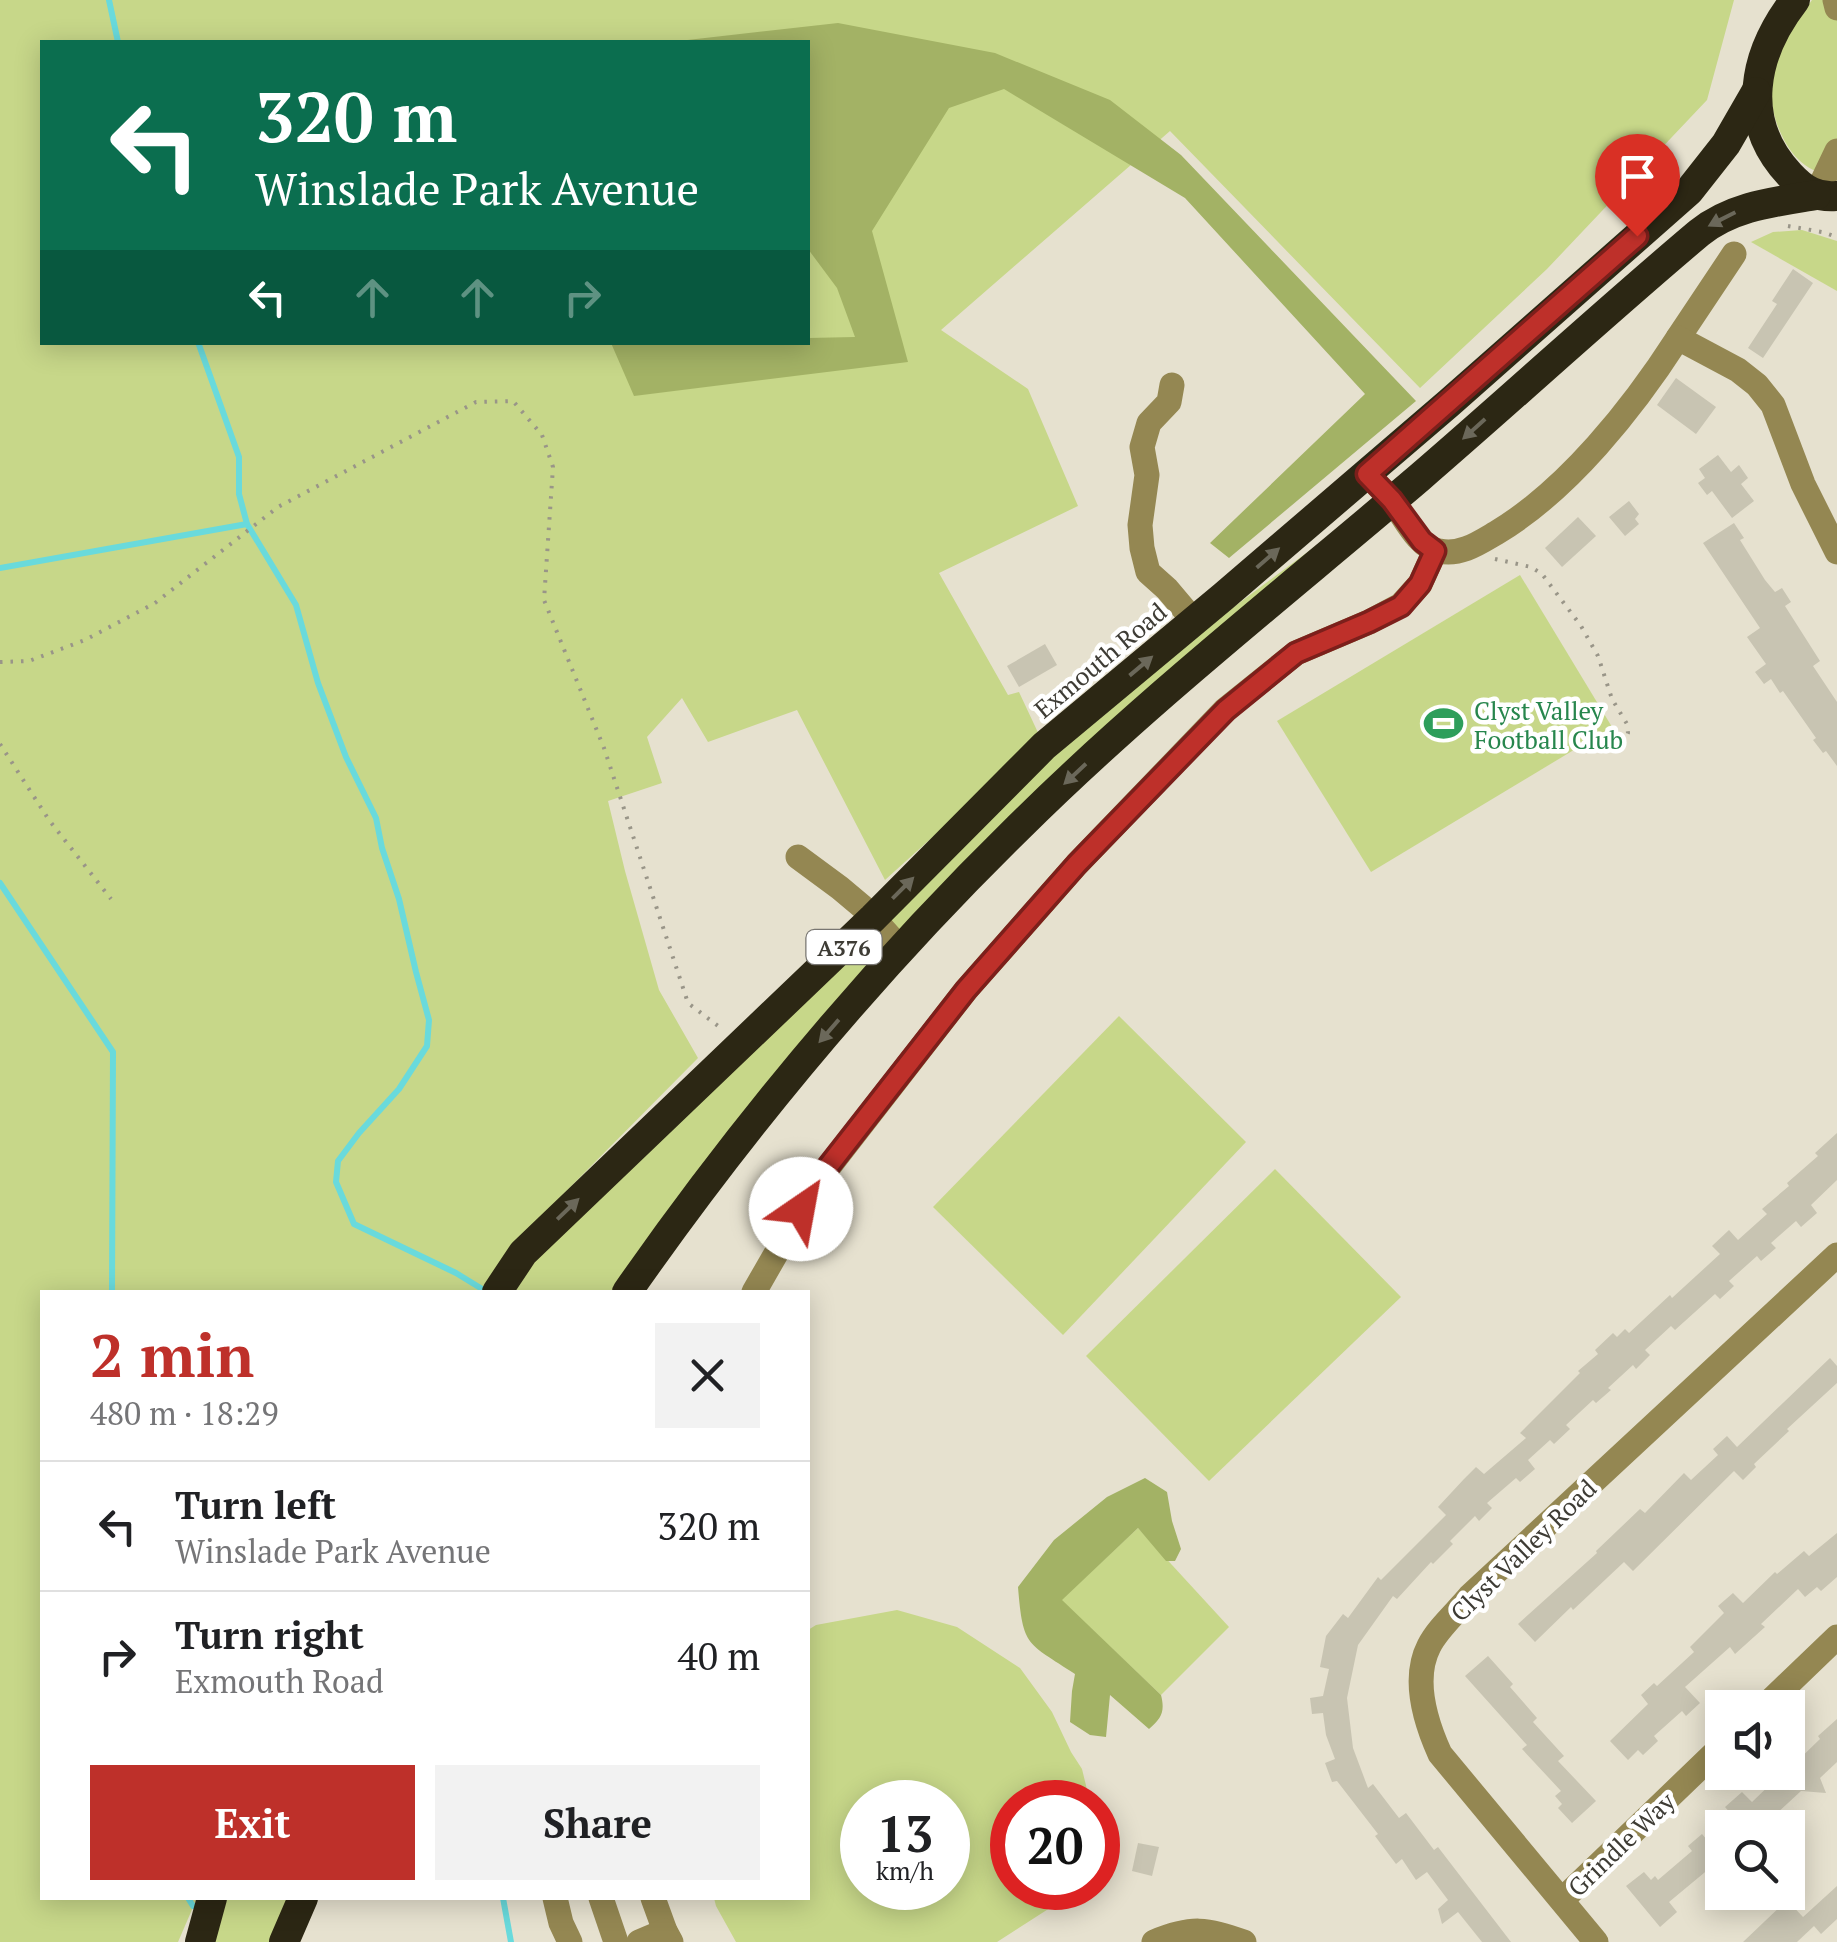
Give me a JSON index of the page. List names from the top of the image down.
{
  "streets": {
    "highway": ["Exmouth Road", "A376"],
    "street": ["Clyst Valley Road", "Grindle Way"]
  },
  "crossings": [
    ["Exmouth Road", "A376"],
    ["Clyst Valley Road", "Grindle Way"]
  ],
  "places": {
    "sports": ["Clyst Valley Football Club"]
  },
  "page": {
    "turn": ["320 m", "Winslade Park Avenue"],
    "heading": ["2 min", "480 m · 18:29"],
    "list": [
      {
        "name": "Turn left",
        "note": "Winslade Park Avenue",
        "value": "320 m"
      },
      {
        "name": "Turn right",
        "note": "Exmouth Road",
        "value": "40 m"
      }
    ],
    "buttons": ["Exit", "Share"],
    "speed": "13 km/h",
    "limit": "20"
  }
}
